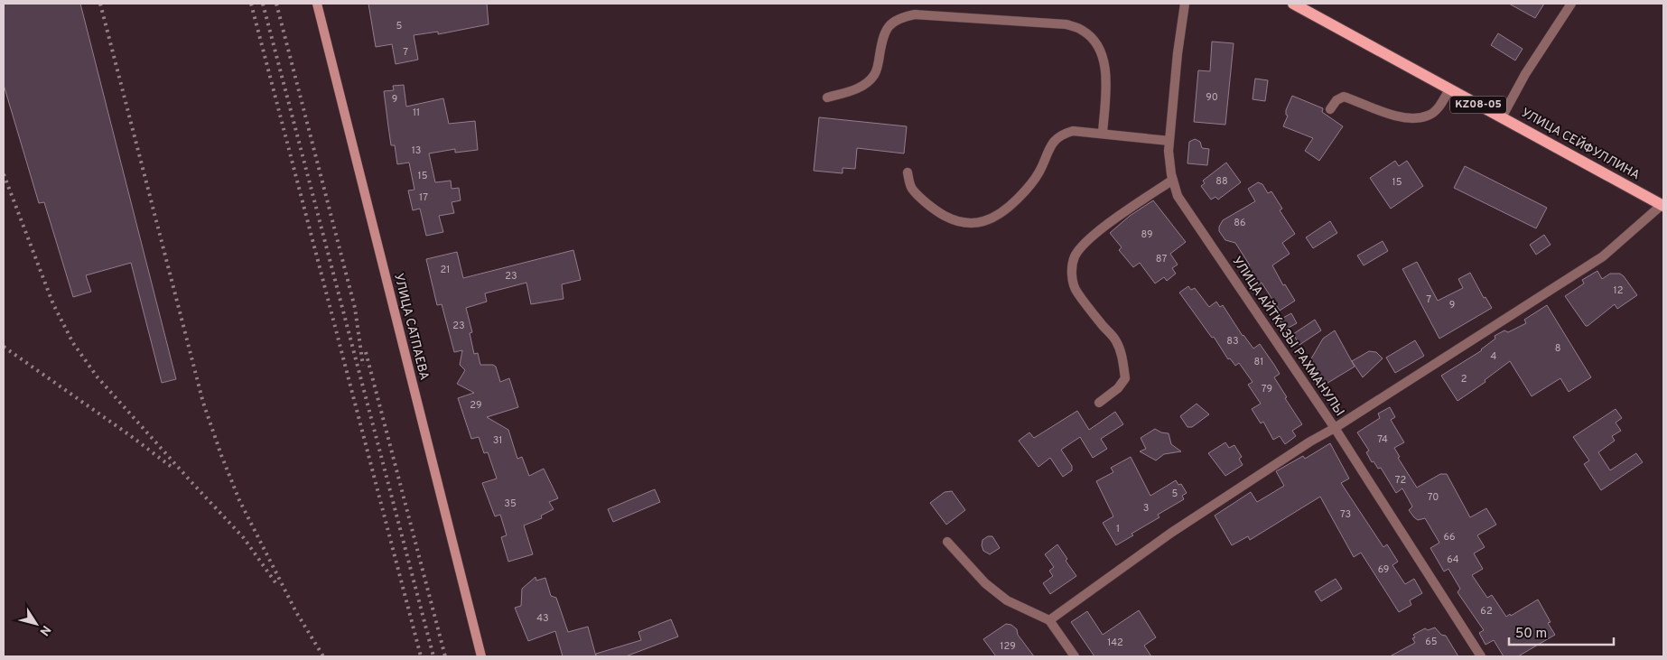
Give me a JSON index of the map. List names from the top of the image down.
{
  "streets": {
    "main road": ["KZ08-05", "УЛИЦА СЕЙФУЛЛИНА"],
    "street": ["УЛИЦА САТПАЕВА", "УЛИЦА АЙТКАЗЫ РАХМАНУЛЫ"]
  },
  "house_numbers": [
    "5",
    "7",
    "90",
    "9",
    "11",
    "13",
    "15",
    "88",
    "15",
    "17",
    "86",
    "89",
    "87",
    "21",
    "23",
    "12",
    "7",
    "9",
    "23",
    "83",
    "8",
    "4",
    "81",
    "2",
    "79",
    "29",
    "74",
    "31",
    "72",
    "5",
    "70",
    "35",
    "3",
    "73",
    "1",
    "66",
    "64",
    "69",
    "62",
    "43",
    "65",
    "142",
    "129"
  ],
  "scale_bar": "50 m",
  "north": "bottom right"
}
